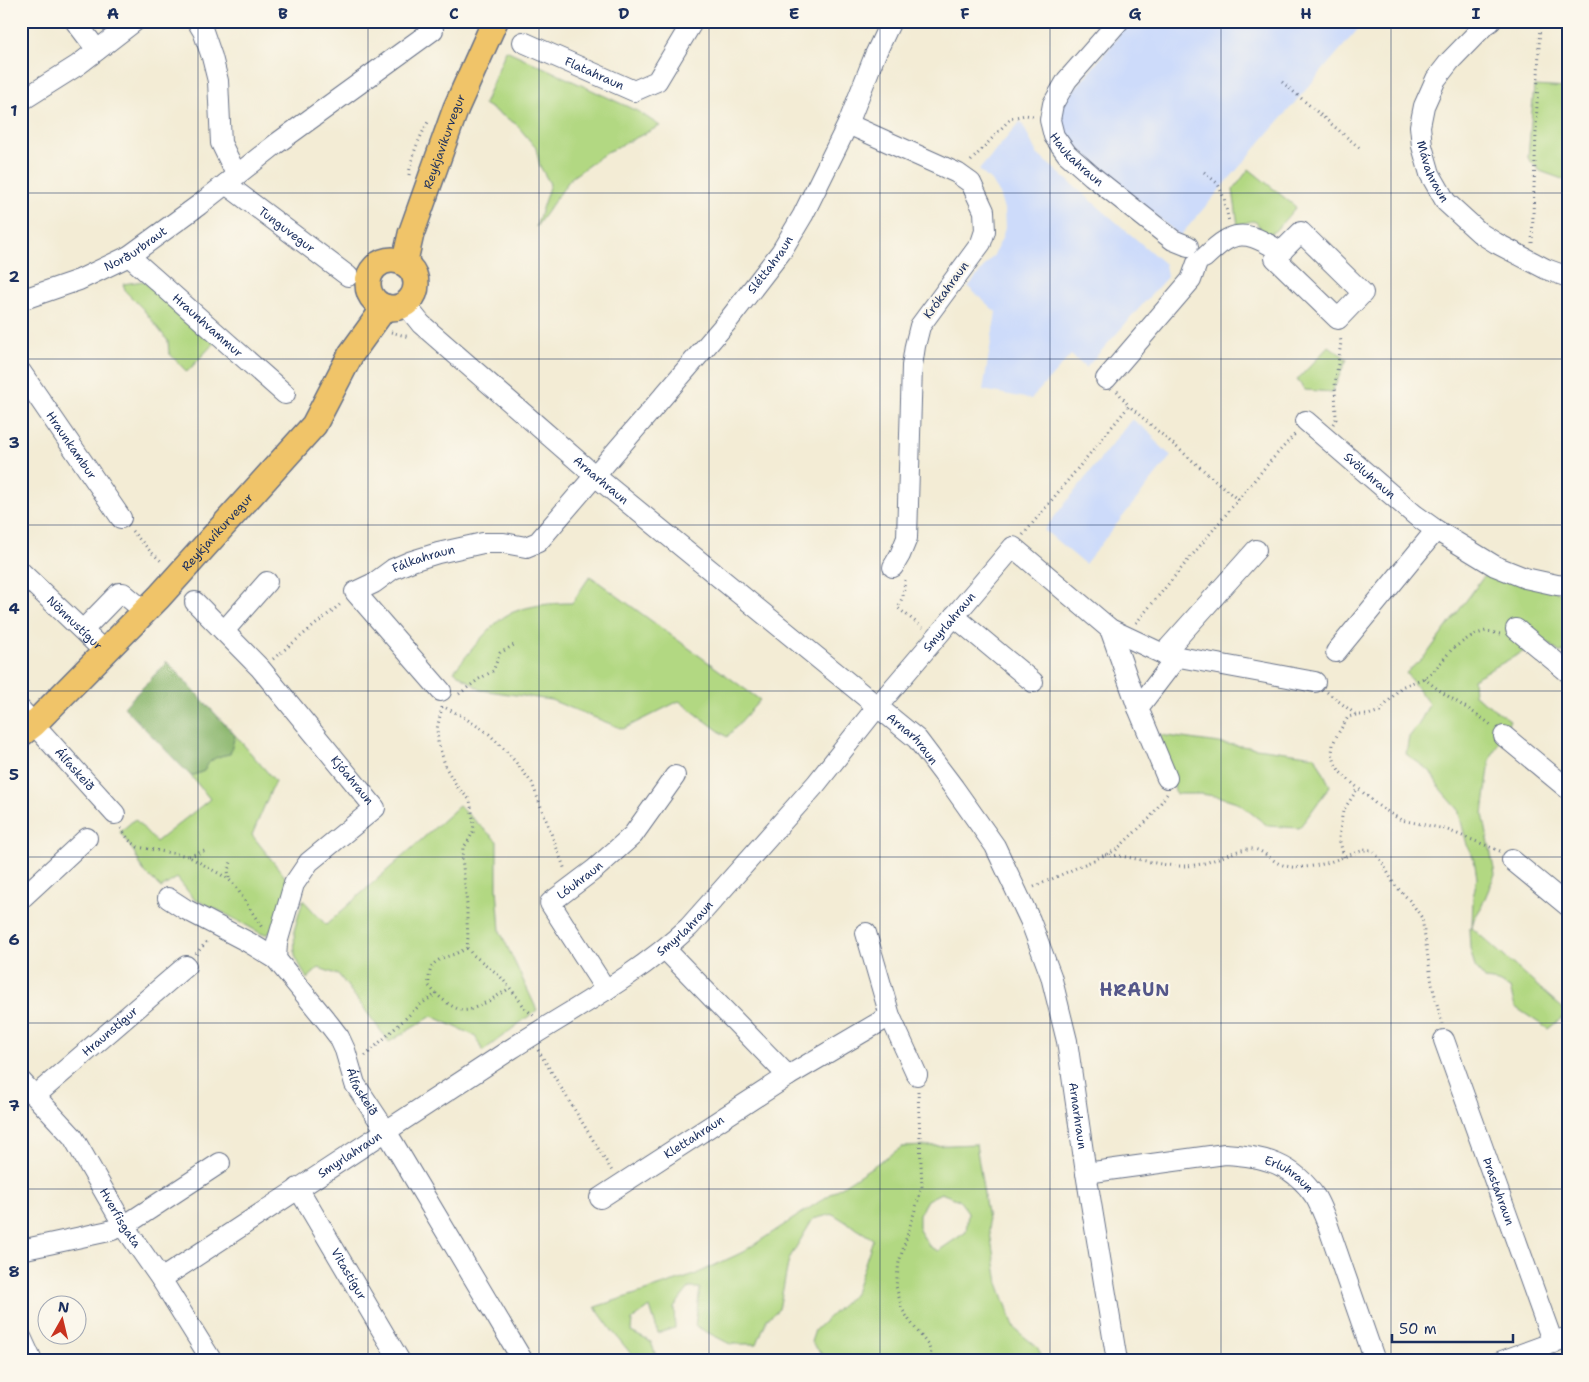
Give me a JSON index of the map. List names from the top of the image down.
{
  "streets": {
    "main road": ["Reykjavíkurvegur"],
    "street": [
      "Flatahraun",
      "Haukahraun",
      "Mávahraun",
      "Tunguvegur",
      "Norðurbraut",
      "Sléttahraun",
      "Krókahraun",
      "Hraunhvammur",
      "Hraunkambur",
      "Svöluhraun",
      "Arnarhraun",
      "Fálkahraun",
      "Nönnustígur",
      "Smyrlahraun",
      "Álfaskeið",
      "Kjóahraun",
      "Lóuhraun",
      "Hraunstígur",
      "Klettahraun",
      "Erluhraun",
      "Þrastahraun",
      "Hverfisgata",
      "Vitastígur"
    ]
  },
  "crossings": [
    ["Reykjavíkurvegur", "Arnarhraun"],
    ["Reykjavíkurvegur", "Nönnustígur"],
    ["Reykjavíkurvegur", "Álfaskeið"],
    ["Tunguvegur", "Norðurbraut"],
    ["Norðurbraut", "Hraunhvammur"],
    ["Sléttahraun", "Krókahraun"],
    ["Sléttahraun", "Arnarhraun"],
    ["Sléttahraun", "Fálkahraun"],
    ["Arnarhraun", "Fálkahraun"],
    ["Arnarhraun", "Smyrlahraun"],
    ["Arnarhraun", "Erluhraun"],
    ["Smyrlahraun", "Álfaskeið"],
    ["Smyrlahraun", "Lóuhraun"],
    ["Smyrlahraun", "Hverfisgata"],
    ["Smyrlahraun", "Vitastígur"],
    ["Álfaskeið", "Kjóahraun"],
    ["Hraunstígur", "Hverfisgata"]
  ],
  "districts": ["HRAUN"],
  "scale_bar": "50 m",
  "north": "top",
  "grid": {
    "columns": [
      "A",
      "B",
      "C",
      "D",
      "E",
      "F",
      "G",
      "H",
      "I"
    ],
    "rows": [
      "1",
      "2",
      "3",
      "4",
      "5",
      "6",
      "7",
      "8"
    ]
  }
}
